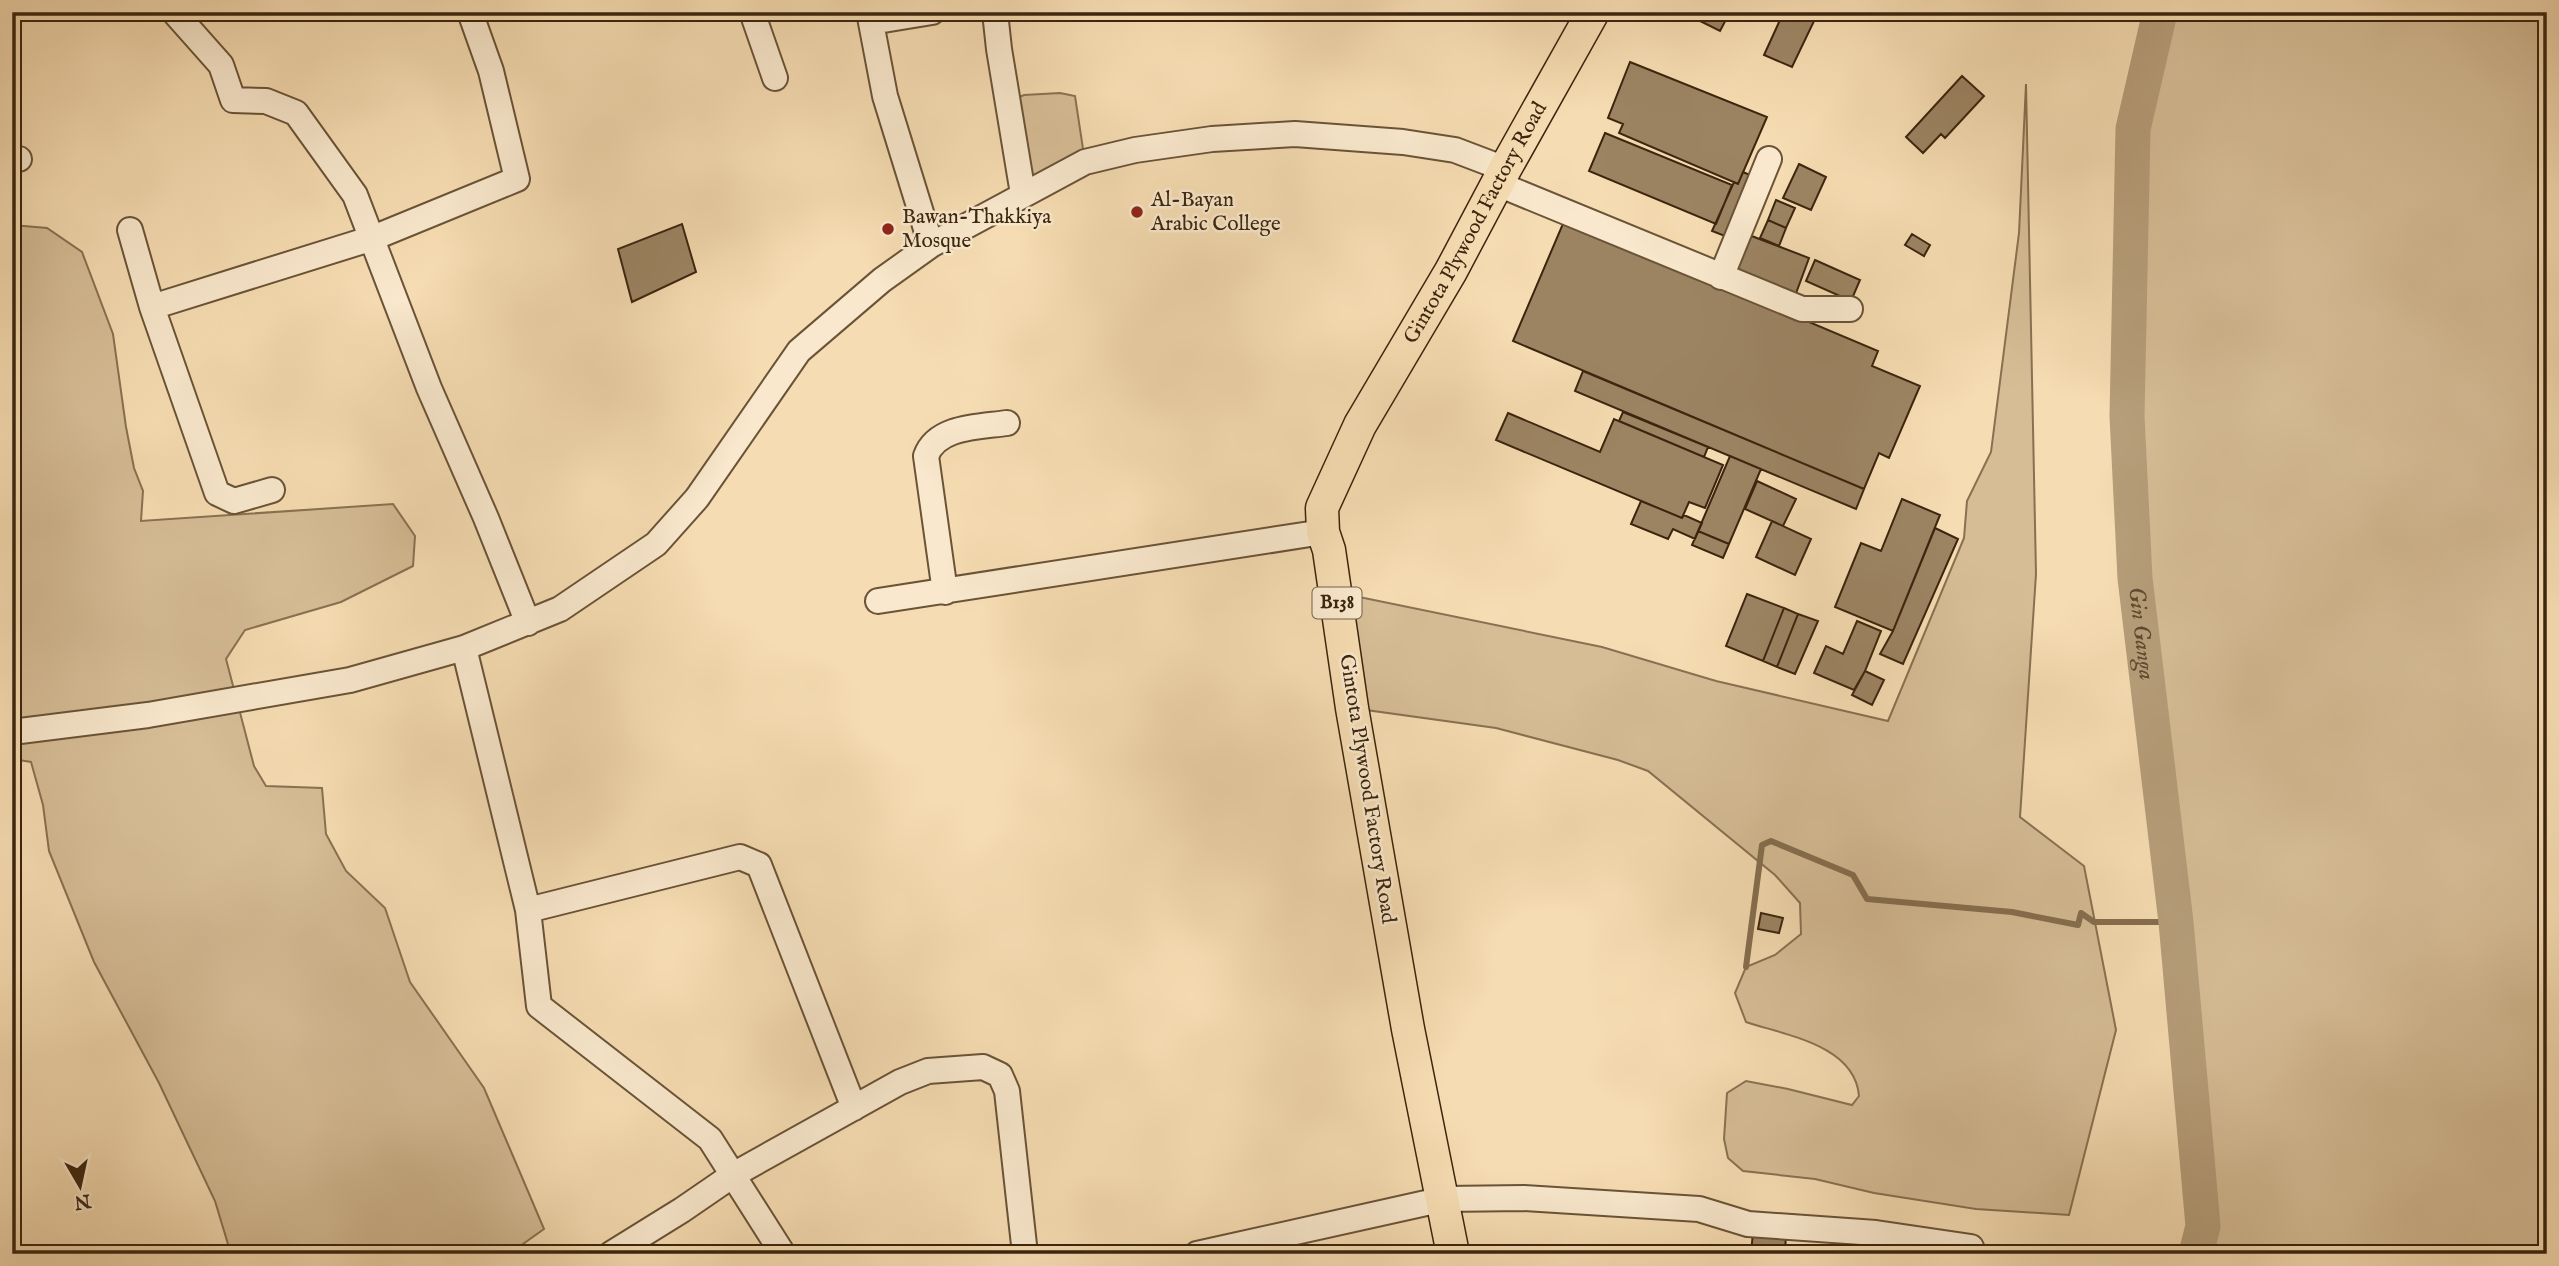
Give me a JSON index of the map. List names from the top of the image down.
{
  "streets": {
    "main road": ["Gintota Plywood Factory Road", "B138"]
  },
  "water": ["Gin Ganga"],
  "places": ["Al-Bayan Arabic College", "Bawan-Thakkiya Mosque"],
  "north": "bottom"
}
